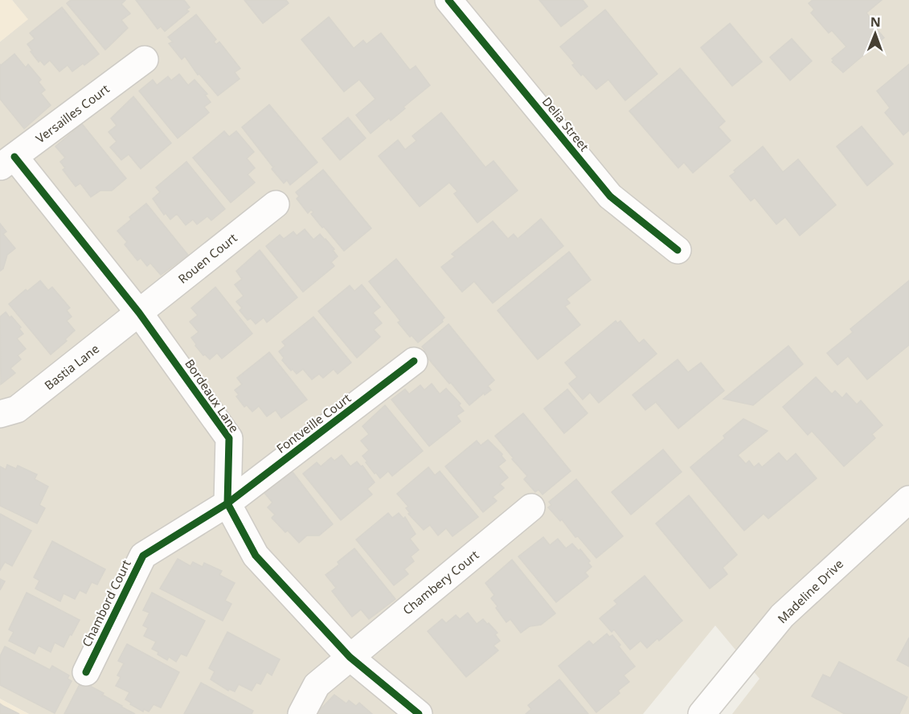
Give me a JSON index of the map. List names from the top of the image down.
{
  "streets": {
    "street": [
      "Versailles Court",
      "Delia Street",
      "Rouen Court",
      "Bastia Lane",
      "Bordeaux Lane",
      "Fontveille Court",
      "Chambery Court",
      "Madeline Drive",
      "Chambord Court"
    ]
  },
  "crossings": [
    ["Versailles Court", "Bordeaux Lane"],
    ["Rouen Court", "Bastia Lane"],
    ["Rouen Court", "Bordeaux Lane"],
    ["Bastia Lane", "Bordeaux Lane"],
    ["Bordeaux Lane", "Fontveille Court"],
    ["Bordeaux Lane", "Chambery Court"],
    ["Bordeaux Lane", "Chambord Court"],
    ["Fontveille Court", "Chambord Court"]
  ],
  "north": "top"
}
